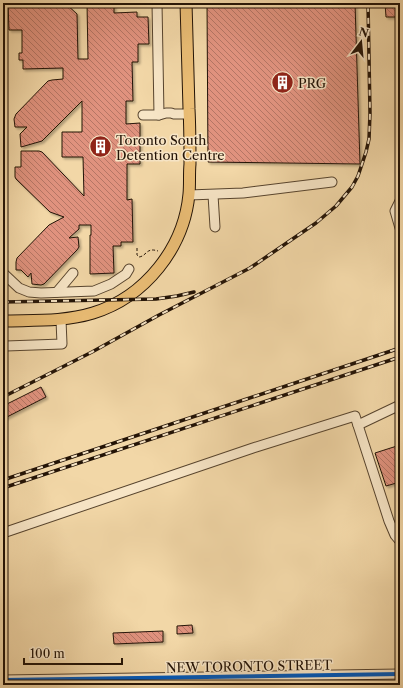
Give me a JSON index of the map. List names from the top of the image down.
{
  "streets": {
    "street": ["NEW TORONTO STREET"]
  },
  "places": {
    "building": ["PRG", "Toronto South Detention Centre"]
  },
  "scale_bar": "100 m",
  "north": "top"
}
